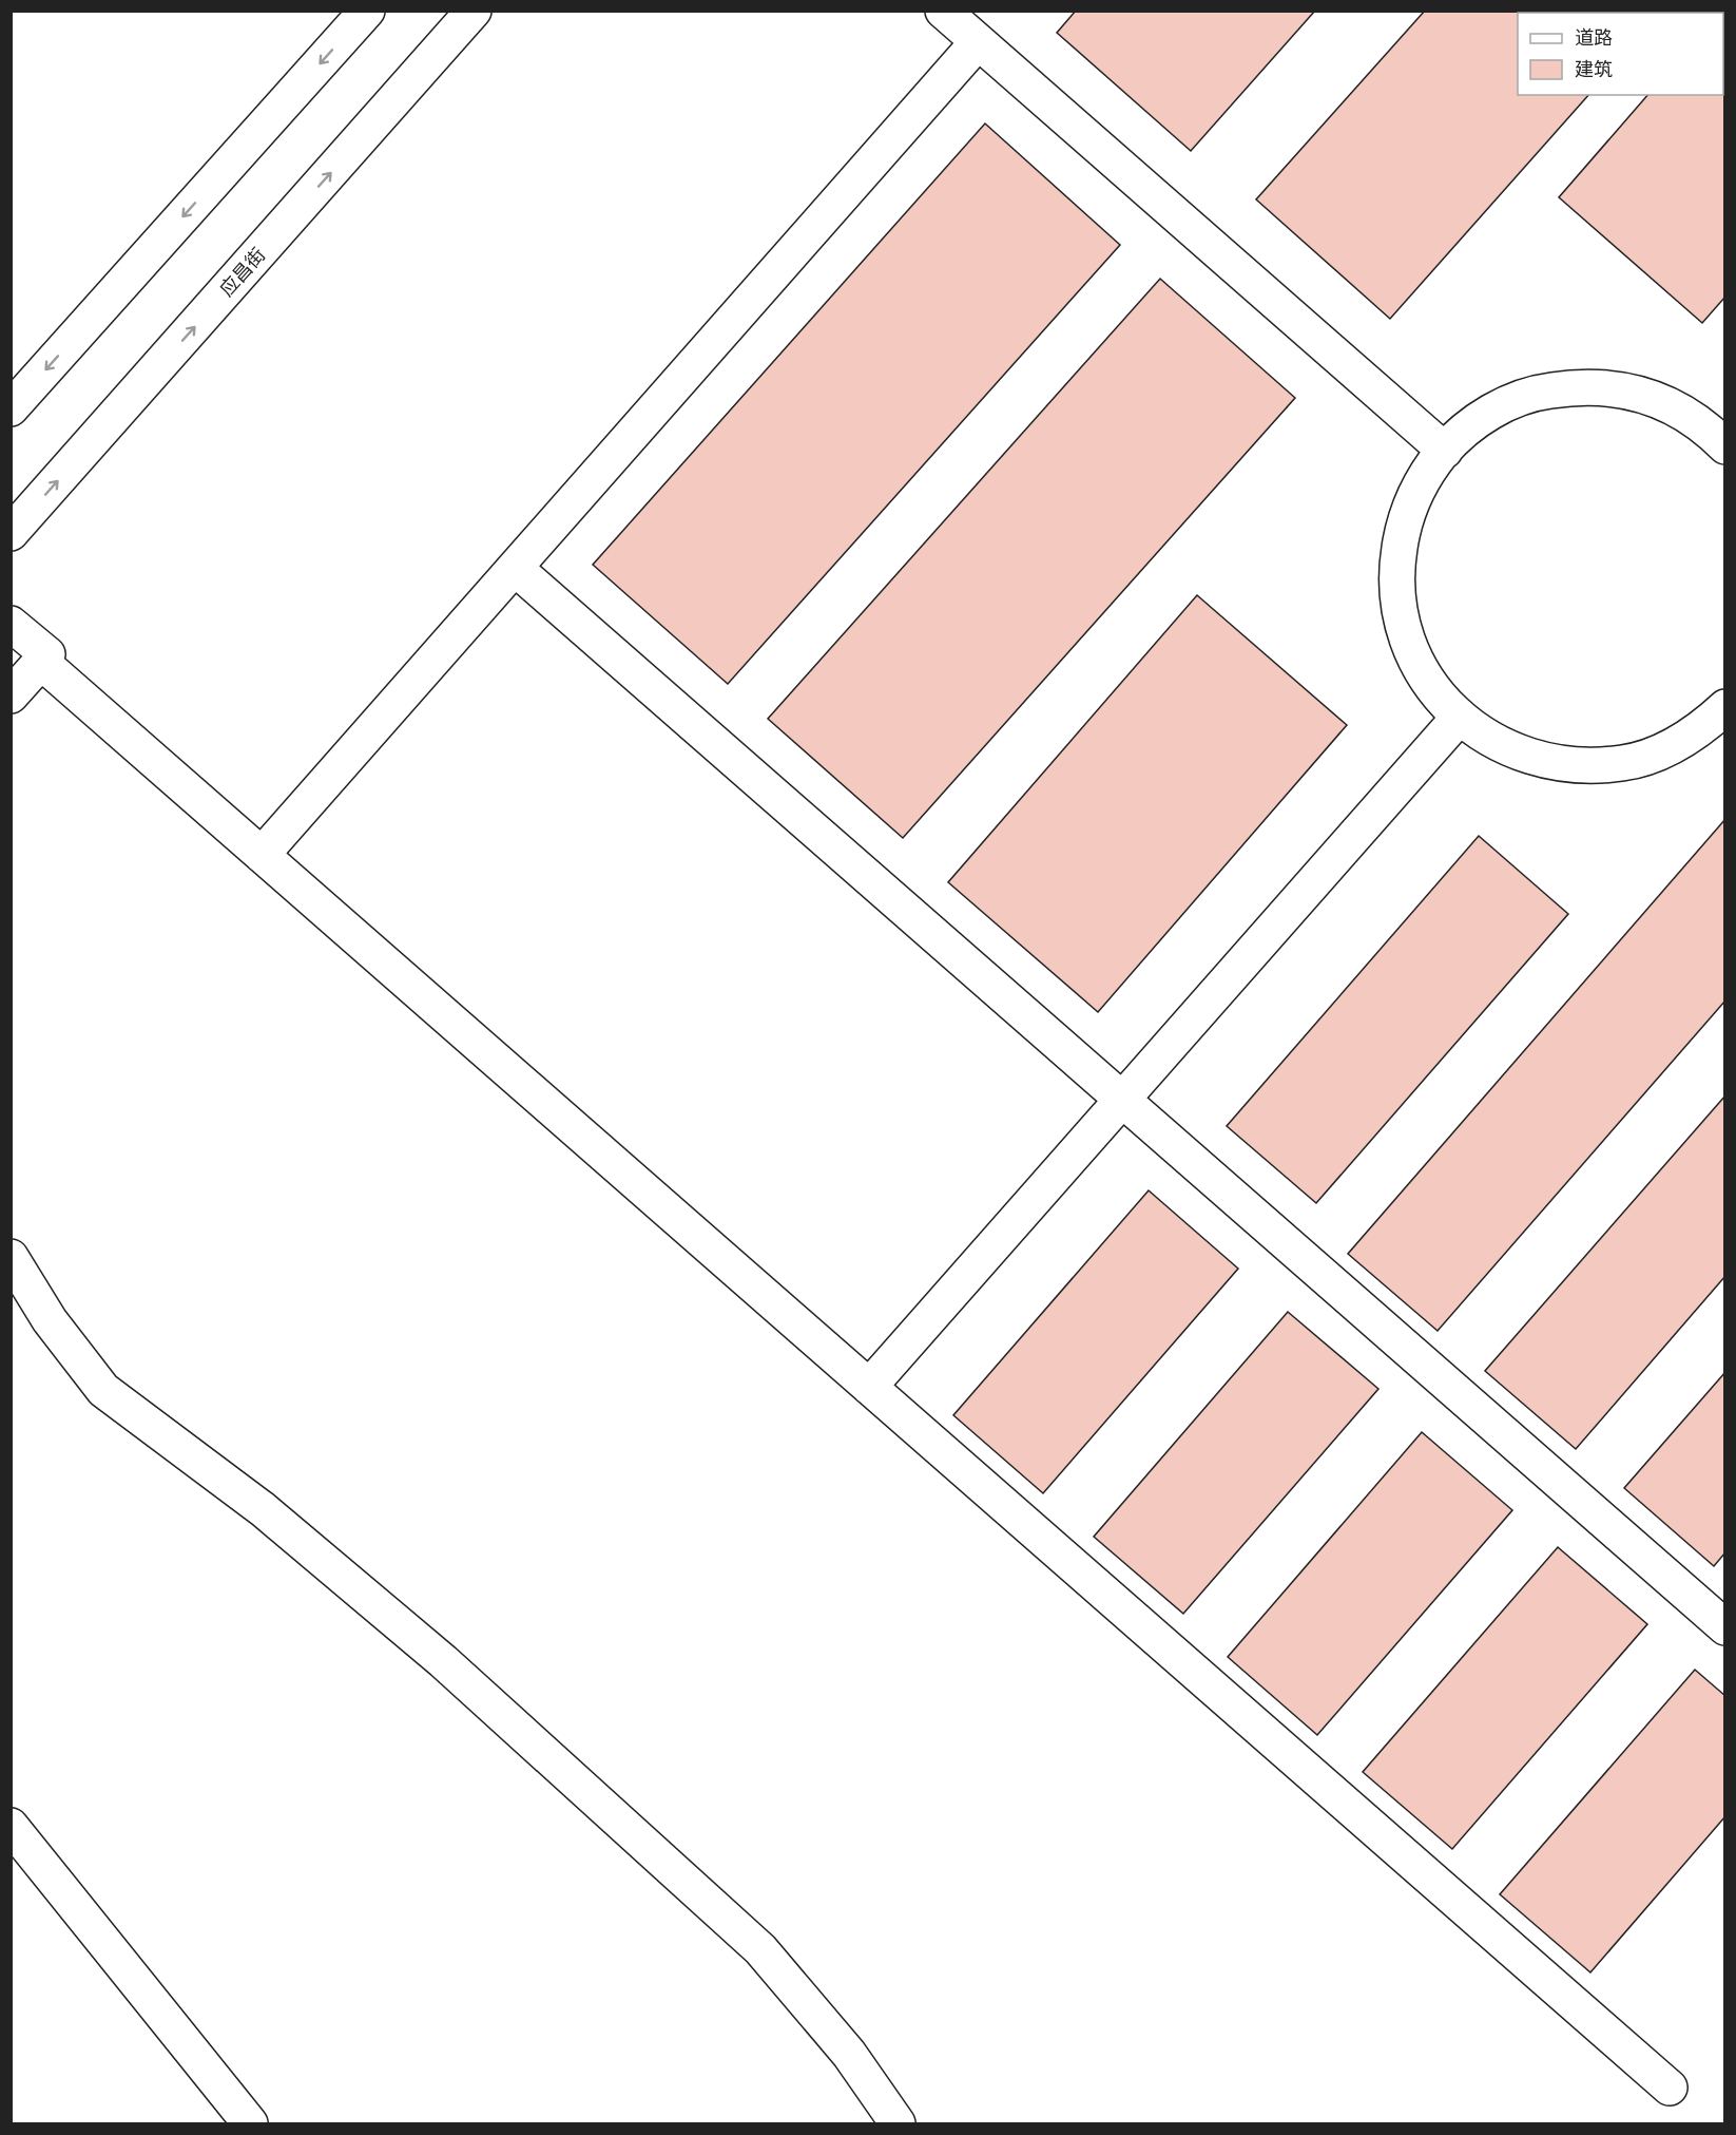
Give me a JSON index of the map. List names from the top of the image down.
{
  "streets": {
    "main road": ["应昌街"]
  },
  "legend": ["道路", "建筑"]
}
